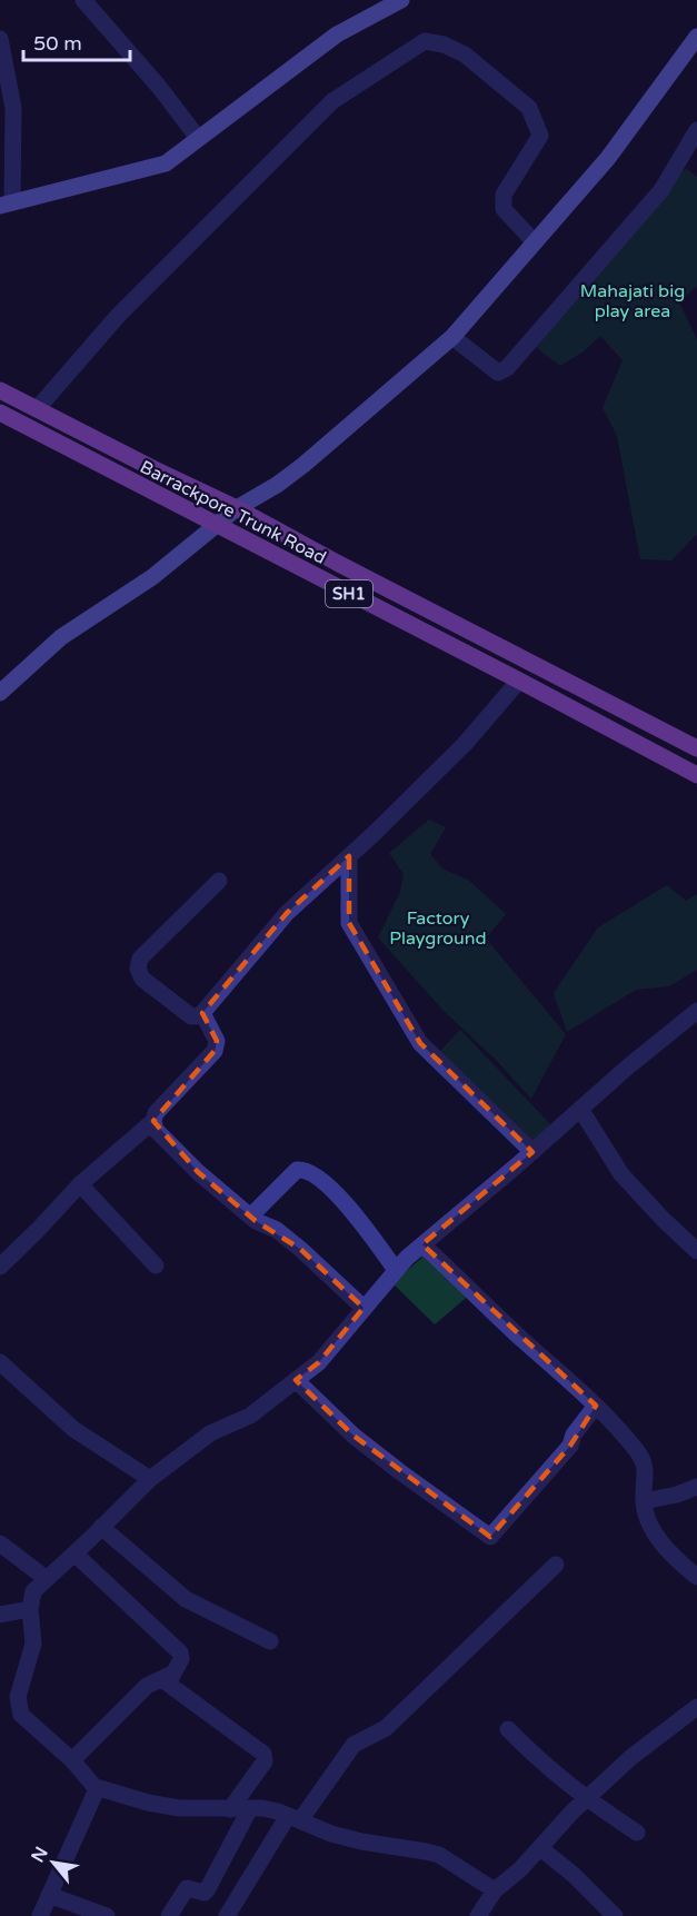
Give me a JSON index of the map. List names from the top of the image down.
{
  "streets": {
    "main road": ["Barrackpore Trunk Road", "SH1"]
  },
  "parks": ["Mahajati big play area", "Factory Playground"],
  "scale_bar": "50 m",
  "north": "top left"
}
